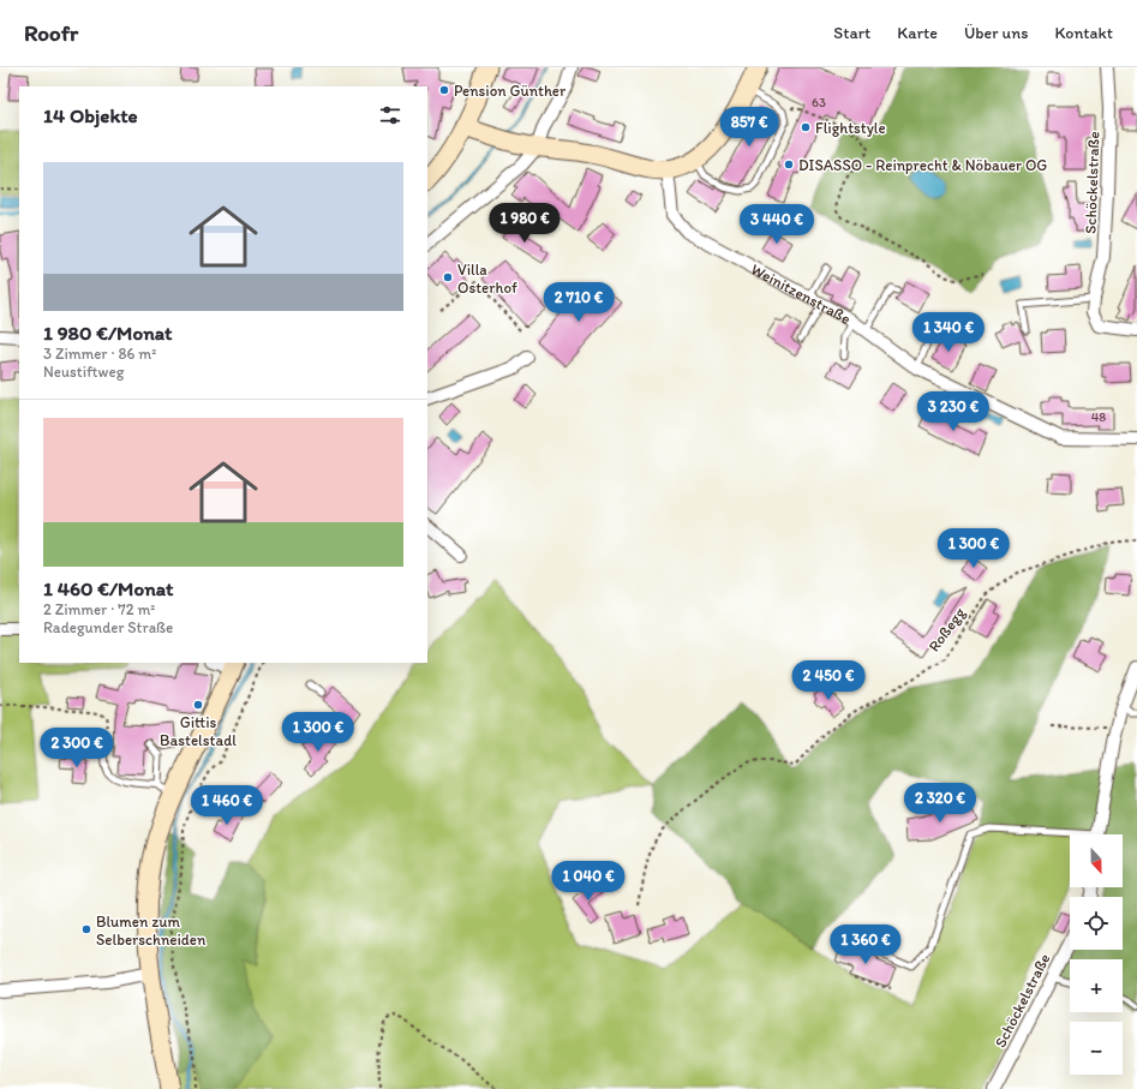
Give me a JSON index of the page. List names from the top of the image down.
{
  "streets": {
    "street": ["Schöckelstraße", "Weinitzenstraße"],
    "path": ["Roßegg"]
  },
  "places": [
    "Pension Günther",
    "Flightstyle",
    "DISASSO - Reinprecht & Nöbauer OG",
    "Villa Osterhof",
    "Gittis Bastelstadl",
    "Blumen zum Selberschneiden"
  ],
  "house_numbers": ["63", "48"],
  "north": "bottom",
  "page": {
    "header": "Roofr",
    "nav": [
      "Start",
      "Karte",
      "Über uns",
      "Kontakt"
    ],
    "heading": "14 Objekte",
    "price": [
      "857 €",
      "1 980 €",
      "3 440 €",
      "2 710 €",
      "1 340 €",
      "3 230 €",
      "1 300 €",
      "2 450 €",
      "1 300 €",
      "2 300 €",
      "2 320 €",
      "1 460 €",
      "1 040 €",
      "1 360 €"
    ],
    "list": [
      {
        "name": "1 980 €/Monat",
        "note": "3 Zimmer · 86 m² · Neustiftweg"
      },
      {
        "name": "1 460 €/Monat",
        "note": "2 Zimmer · 72 m² · Radegunder Straße"
      }
    ],
    "map_buttons": ["+", "−"]
  }
}
